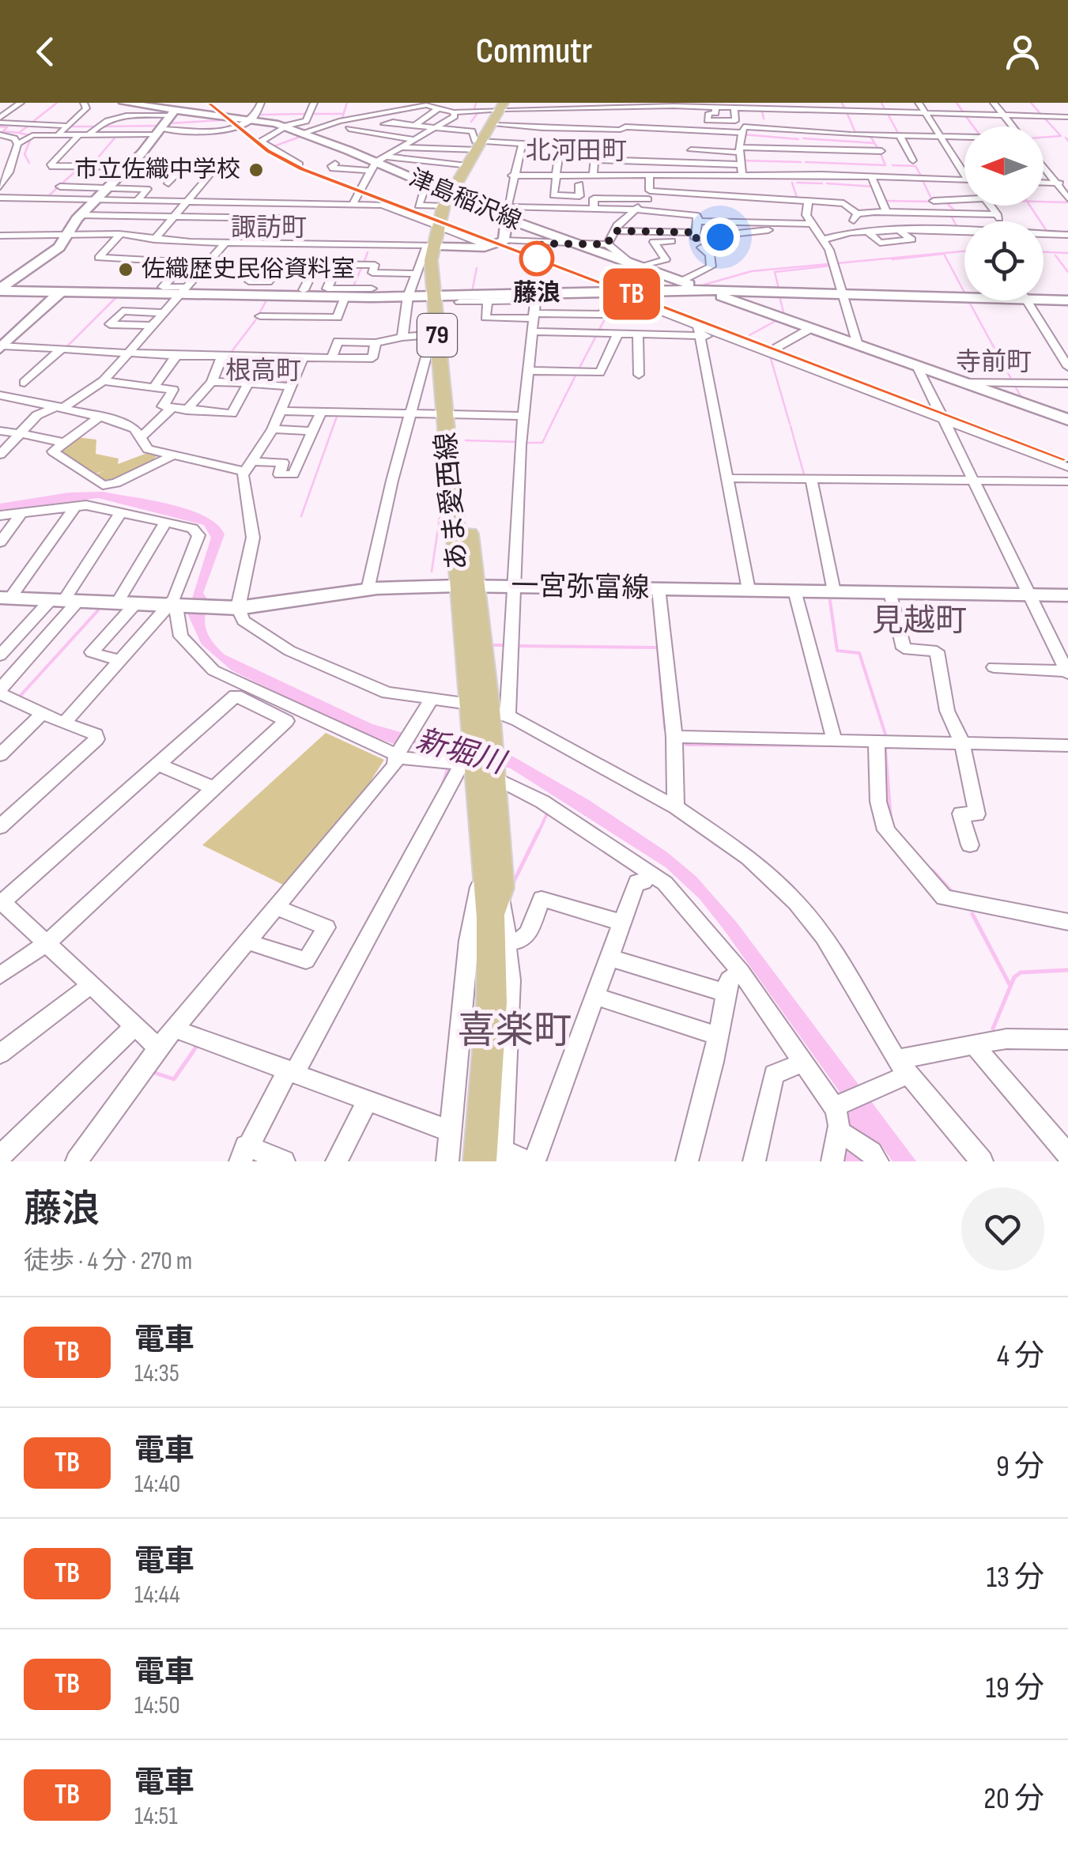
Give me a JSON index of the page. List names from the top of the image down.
{
  "streets": {
    "main road": [
      "津島稲沢線",
      "79",
      "あま愛西線",
      "一宮弥富線"
    ]
  },
  "crossings": [
    ["津島稲沢線", "あま愛西線"],
    ["あま愛西線", "一宮弥富線"]
  ],
  "districts": [
    "北河田町",
    "諏訪町",
    "寺前町",
    "根高町",
    "見越町",
    "喜楽町"
  ],
  "water": ["新堀川"],
  "places": ["市立佐織中学校", "藤浪", "佐織歴史民俗資料室"],
  "north": "left",
  "page": {
    "header": "Commutr",
    "on_map": "TB",
    "heading": ["藤浪", "徒歩 · 4 分 · 270 m"],
    "list": [
      {
        "mark": "TB",
        "name": "電車",
        "note": "14:35",
        "value": "4 分"
      },
      {
        "mark": "TB",
        "name": "電車",
        "note": "14:40",
        "value": "9 分"
      },
      {
        "mark": "TB",
        "name": "電車",
        "note": "14:44",
        "value": "13 分"
      },
      {
        "mark": "TB",
        "name": "電車",
        "note": "14:50",
        "value": "19 分"
      },
      {
        "mark": "TB",
        "name": "電車",
        "note": "14:51",
        "value": "20 分"
      }
    ]
  }
}
